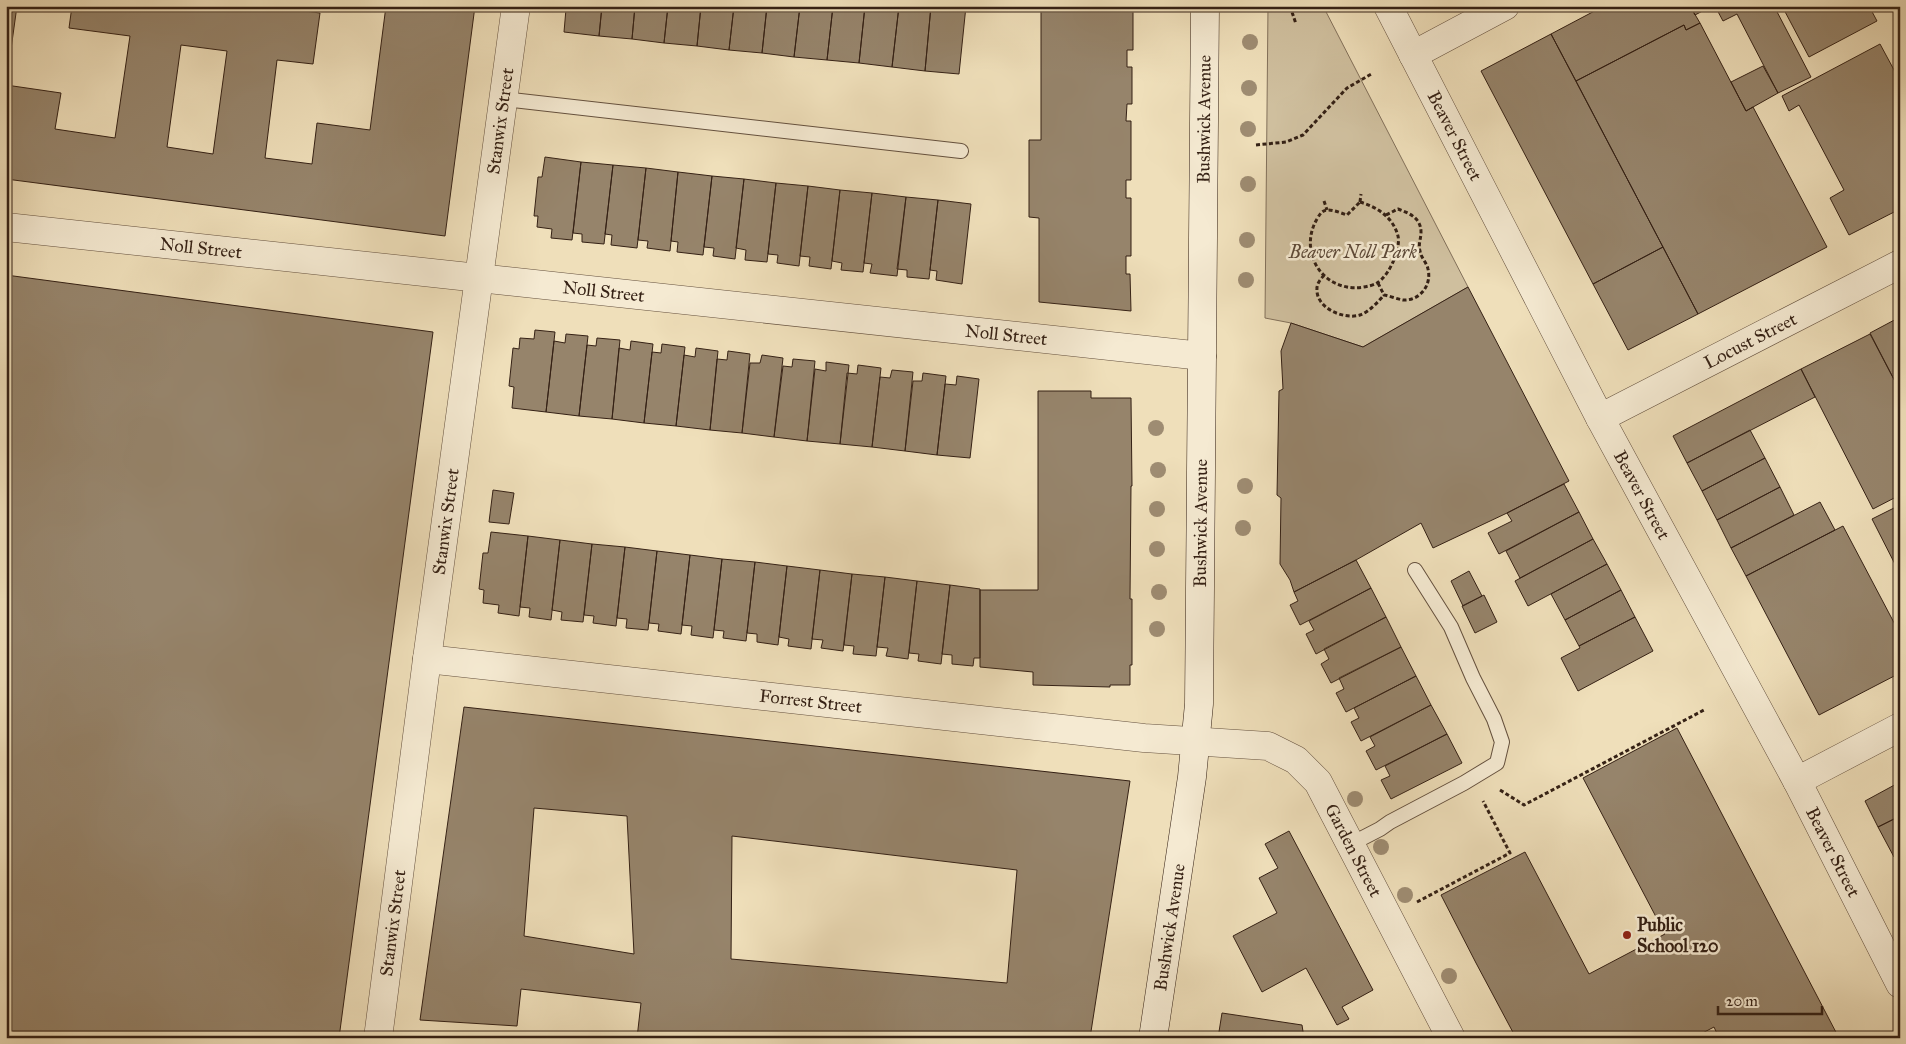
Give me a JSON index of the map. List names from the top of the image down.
{
  "streets": {
    "street": [
      "Bushwick Avenue",
      "Stanwix Street",
      "Beaver Street",
      "Noll Street",
      "Locust Street",
      "Forrest Street",
      "Garden Street"
    ]
  },
  "crossings": [
    ["Bushwick Avenue", "Noll Street"],
    ["Bushwick Avenue", "Forrest Street"],
    ["Bushwick Avenue", "Garden Street"],
    ["Stanwix Street", "Noll Street"],
    ["Stanwix Street", "Forrest Street"],
    ["Beaver Street", "Locust Street"],
    ["Forrest Street", "Garden Street"]
  ],
  "parks": ["Beaver Noll Park"],
  "places": ["Public School 120"],
  "scale_bar": "20 m"
}
